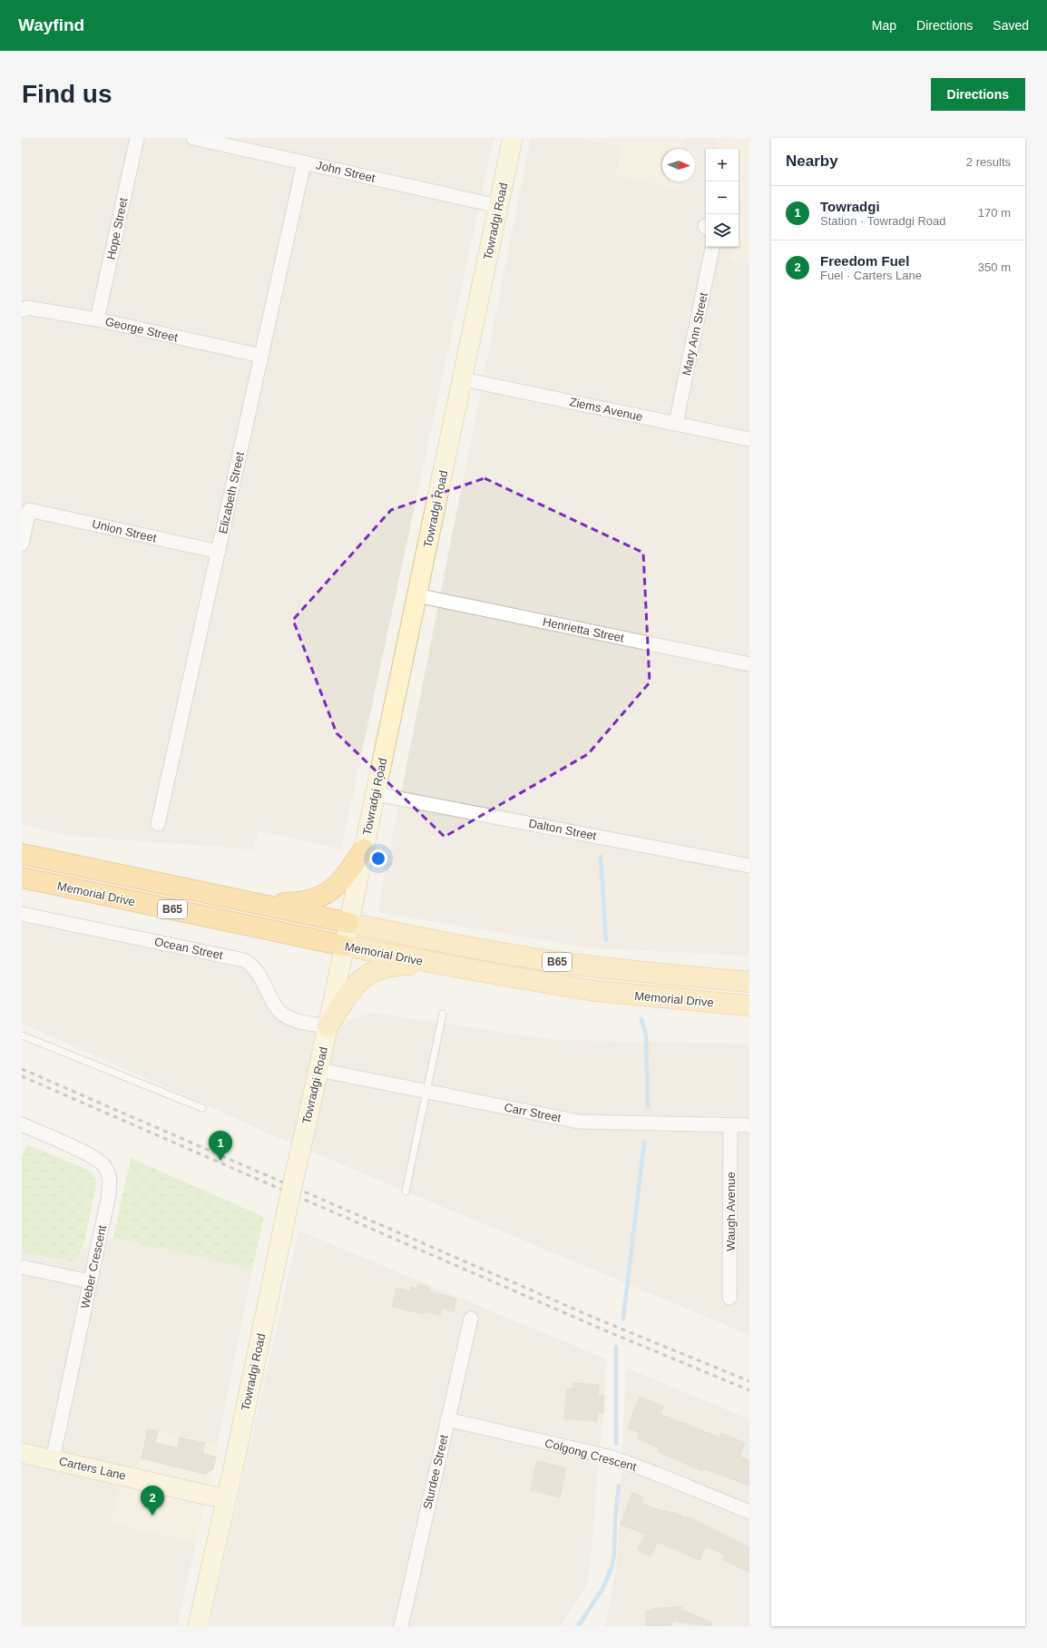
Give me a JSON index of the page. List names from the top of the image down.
{
  "streets": {
    "highway": ["Memorial Drive", "B65"],
    "main road": ["Towradgi Road", "Carters Lane"],
    "street": [
      "John Street",
      "Hope Street",
      "George Street",
      "Mary Ann Street",
      "Ziems Avenue",
      "Elizabeth Street",
      "Union Street",
      "Henrietta Street",
      "Dalton Street",
      "Ocean Street",
      "Carr Street",
      "Waugh Avenue",
      "Weber Crescent",
      "Colgong Crescent",
      "Sturdee Street"
    ]
  },
  "crossings": [
    ["John Street", "Towradgi Road"],
    ["John Street", "Elizabeth Street"],
    ["Towradgi Road", "Ziems Avenue"],
    ["Towradgi Road", "Henrietta Street"],
    ["Towradgi Road", "Dalton Street"],
    ["Towradgi Road", "Memorial Drive"],
    ["Towradgi Road", "Ocean Street"],
    ["Towradgi Road", "Carr Street"],
    ["Towradgi Road", "Carters Lane"],
    ["Hope Street", "George Street"],
    ["George Street", "Elizabeth Street"],
    ["Mary Ann Street", "Ziems Avenue"],
    ["Elizabeth Street", "Union Street"],
    ["Carr Street", "Waugh Avenue"],
    ["Weber Crescent", "Carters Lane"],
    ["Colgong Crescent", "Sturdee Street"]
  ],
  "north": "right",
  "page": {
    "header": "Wayfind",
    "nav": ["Map", "Directions", "Saved"],
    "buttons": "Directions",
    "title": "Find us",
    "heading": ["Nearby", "2 results"],
    "map_buttons": ["+", "−"],
    "list": [
      {
        "mark": "1",
        "name": "Towradgi",
        "note": "Station · Towradgi Road",
        "value": "170 m"
      },
      {
        "mark": "2",
        "name": "Freedom Fuel",
        "note": "Fuel · Carters Lane",
        "value": "350 m"
      }
    ],
    "pins": ["1", "2"]
  }
}
